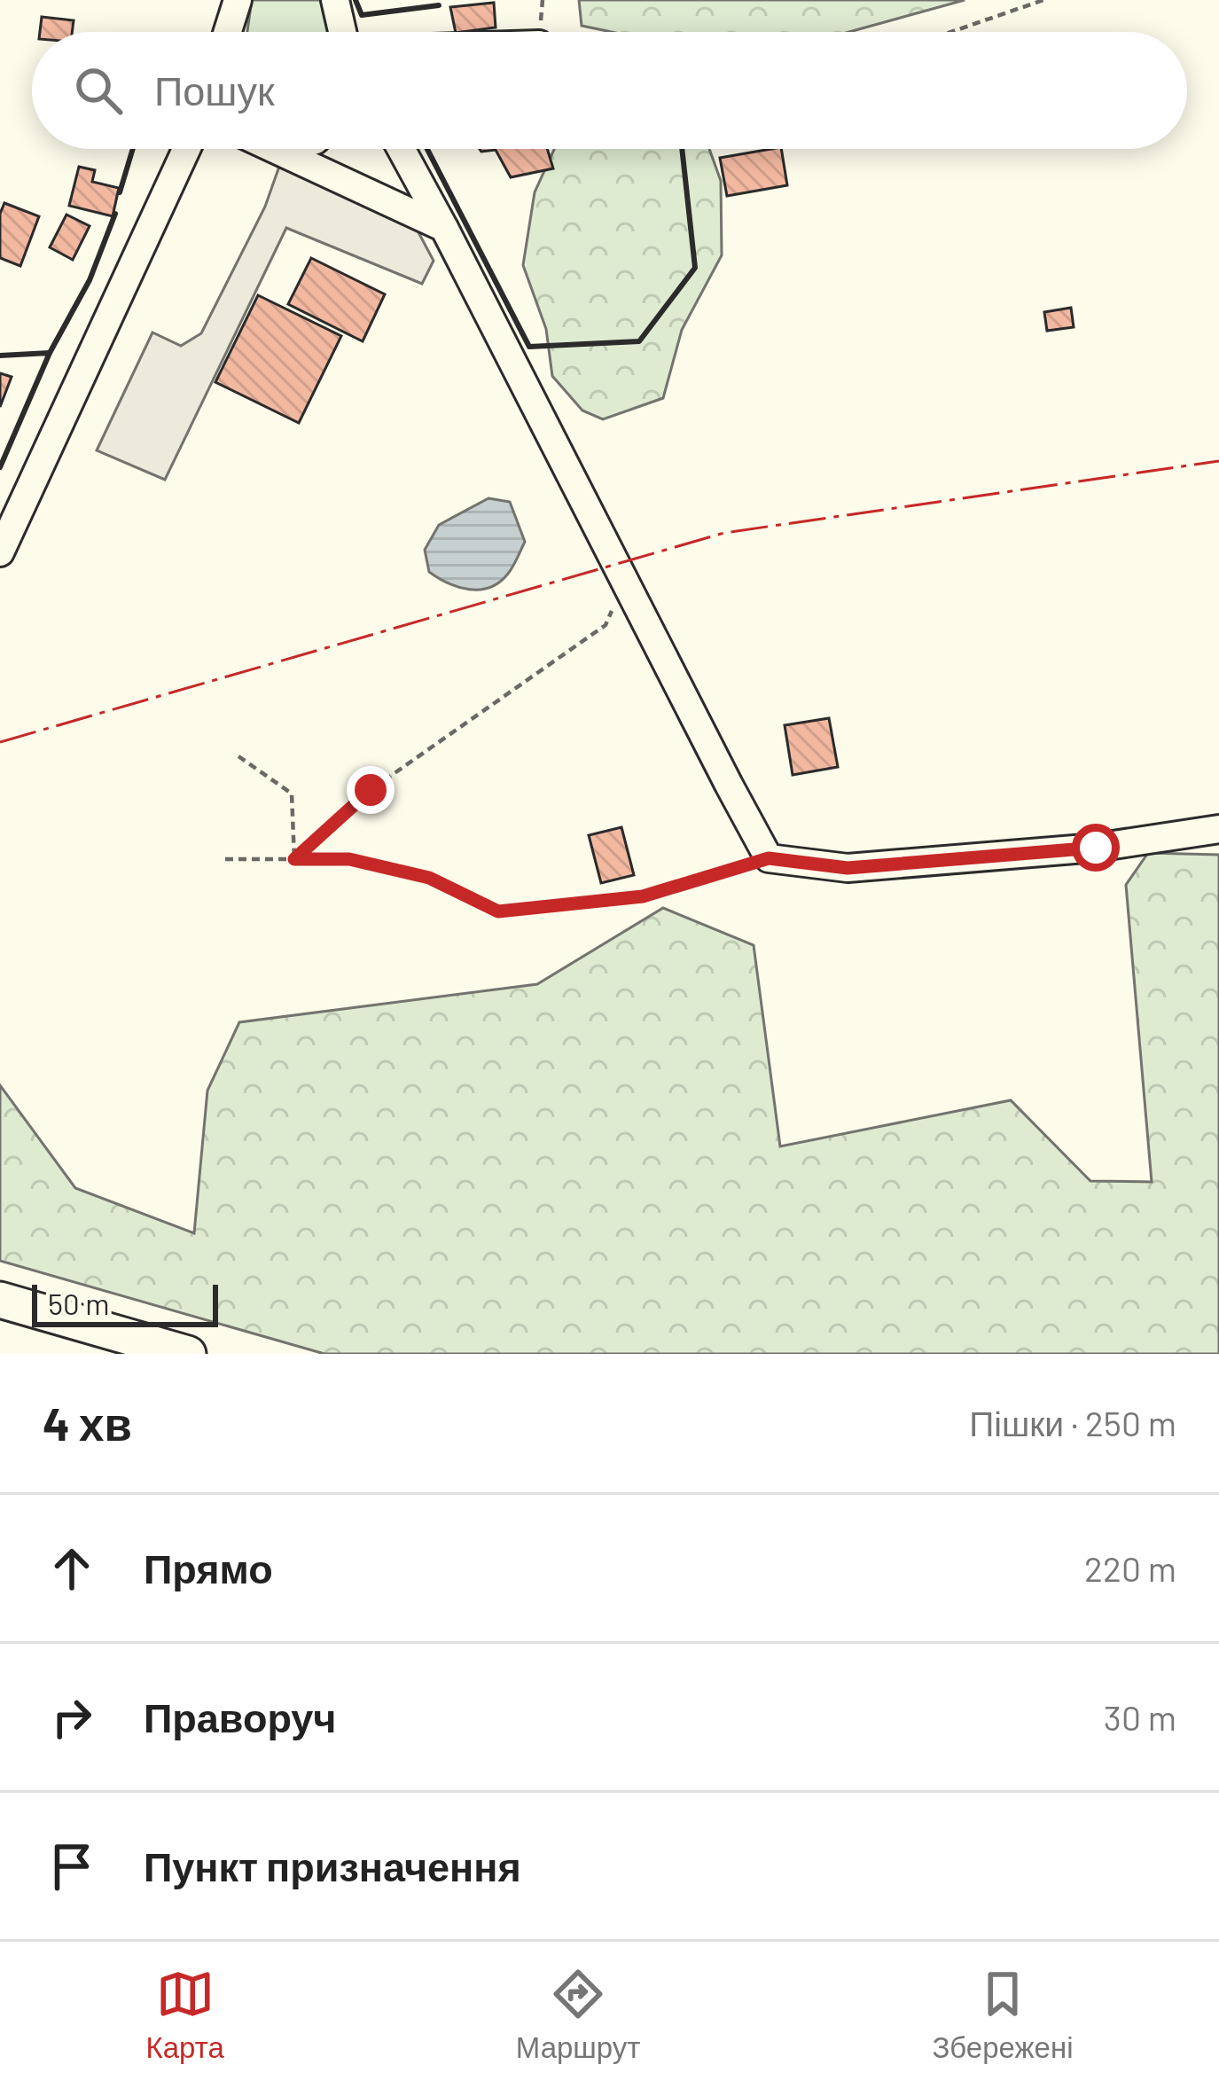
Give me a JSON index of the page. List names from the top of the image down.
{
  "scale_bar": "50 m",
  "page": {
    "search": "Пошук",
    "scale": "50 m",
    "heading": ["4 хв", "Пішки · 250 m"],
    "list": [
      ["Прямо", "220 m"],
      ["Праворуч", "30 m"],
      "Пункт призначення"
    ],
    "nav": ["Карта", "Маршрут", "Збережені"]
  }
}
